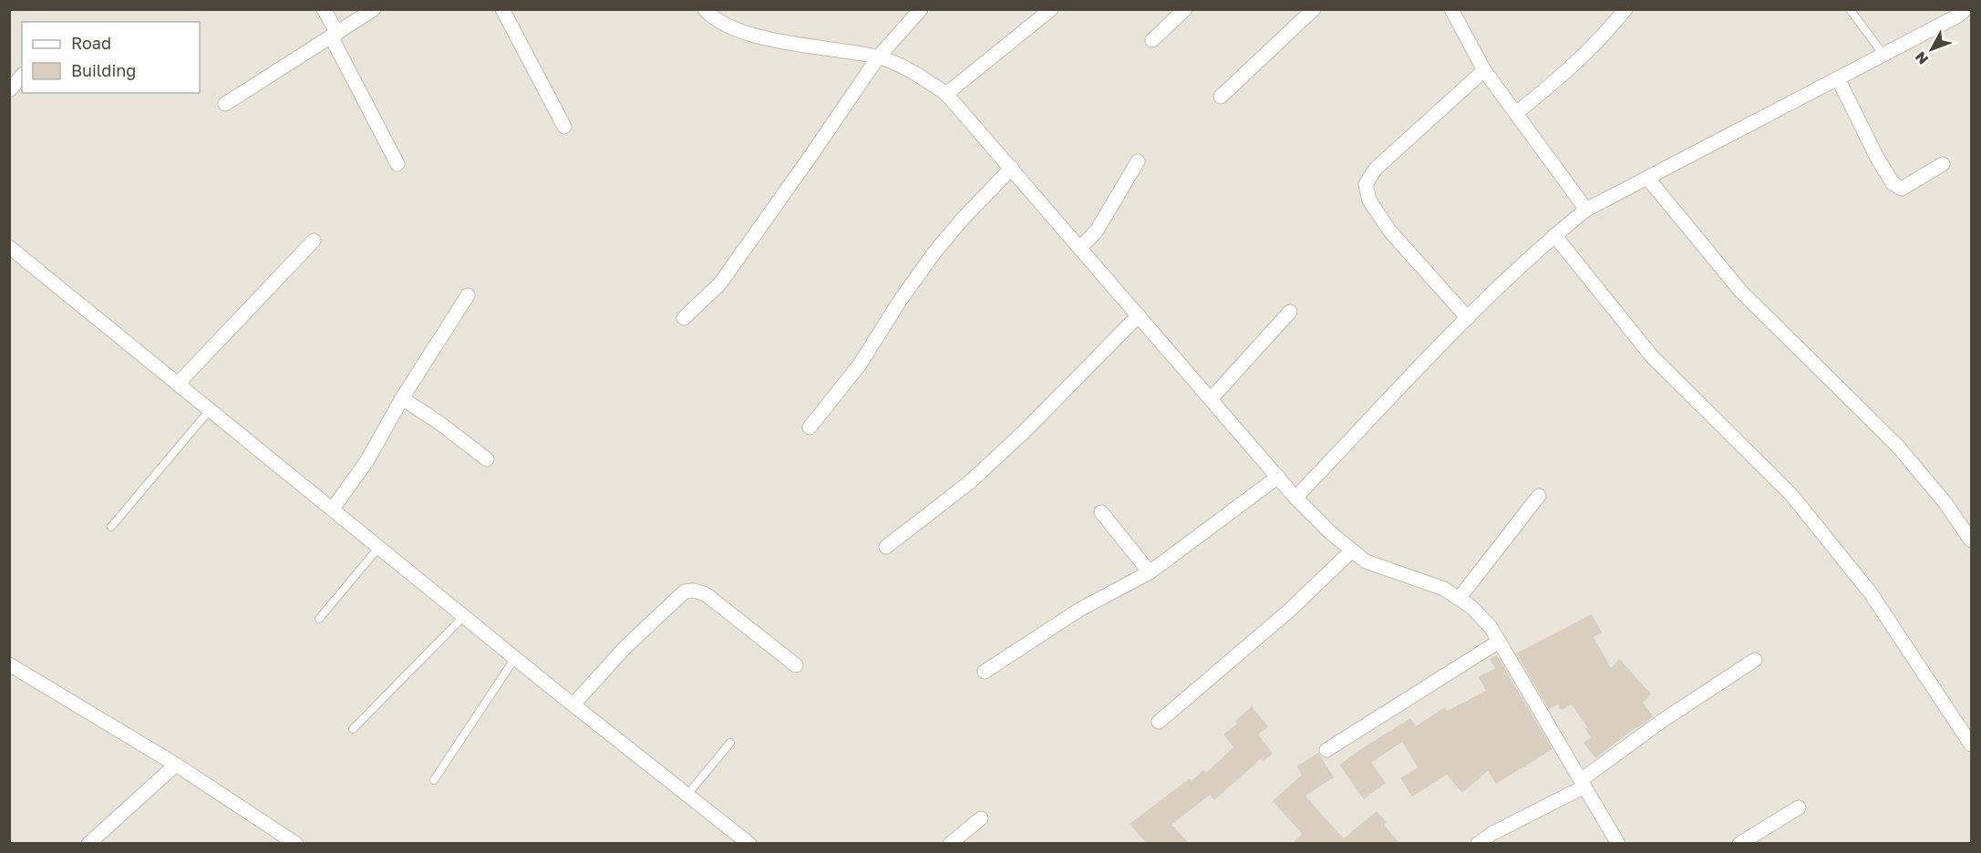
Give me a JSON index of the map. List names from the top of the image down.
{
  "legend": ["Road", "Building"],
  "north": "bottom left"
}
